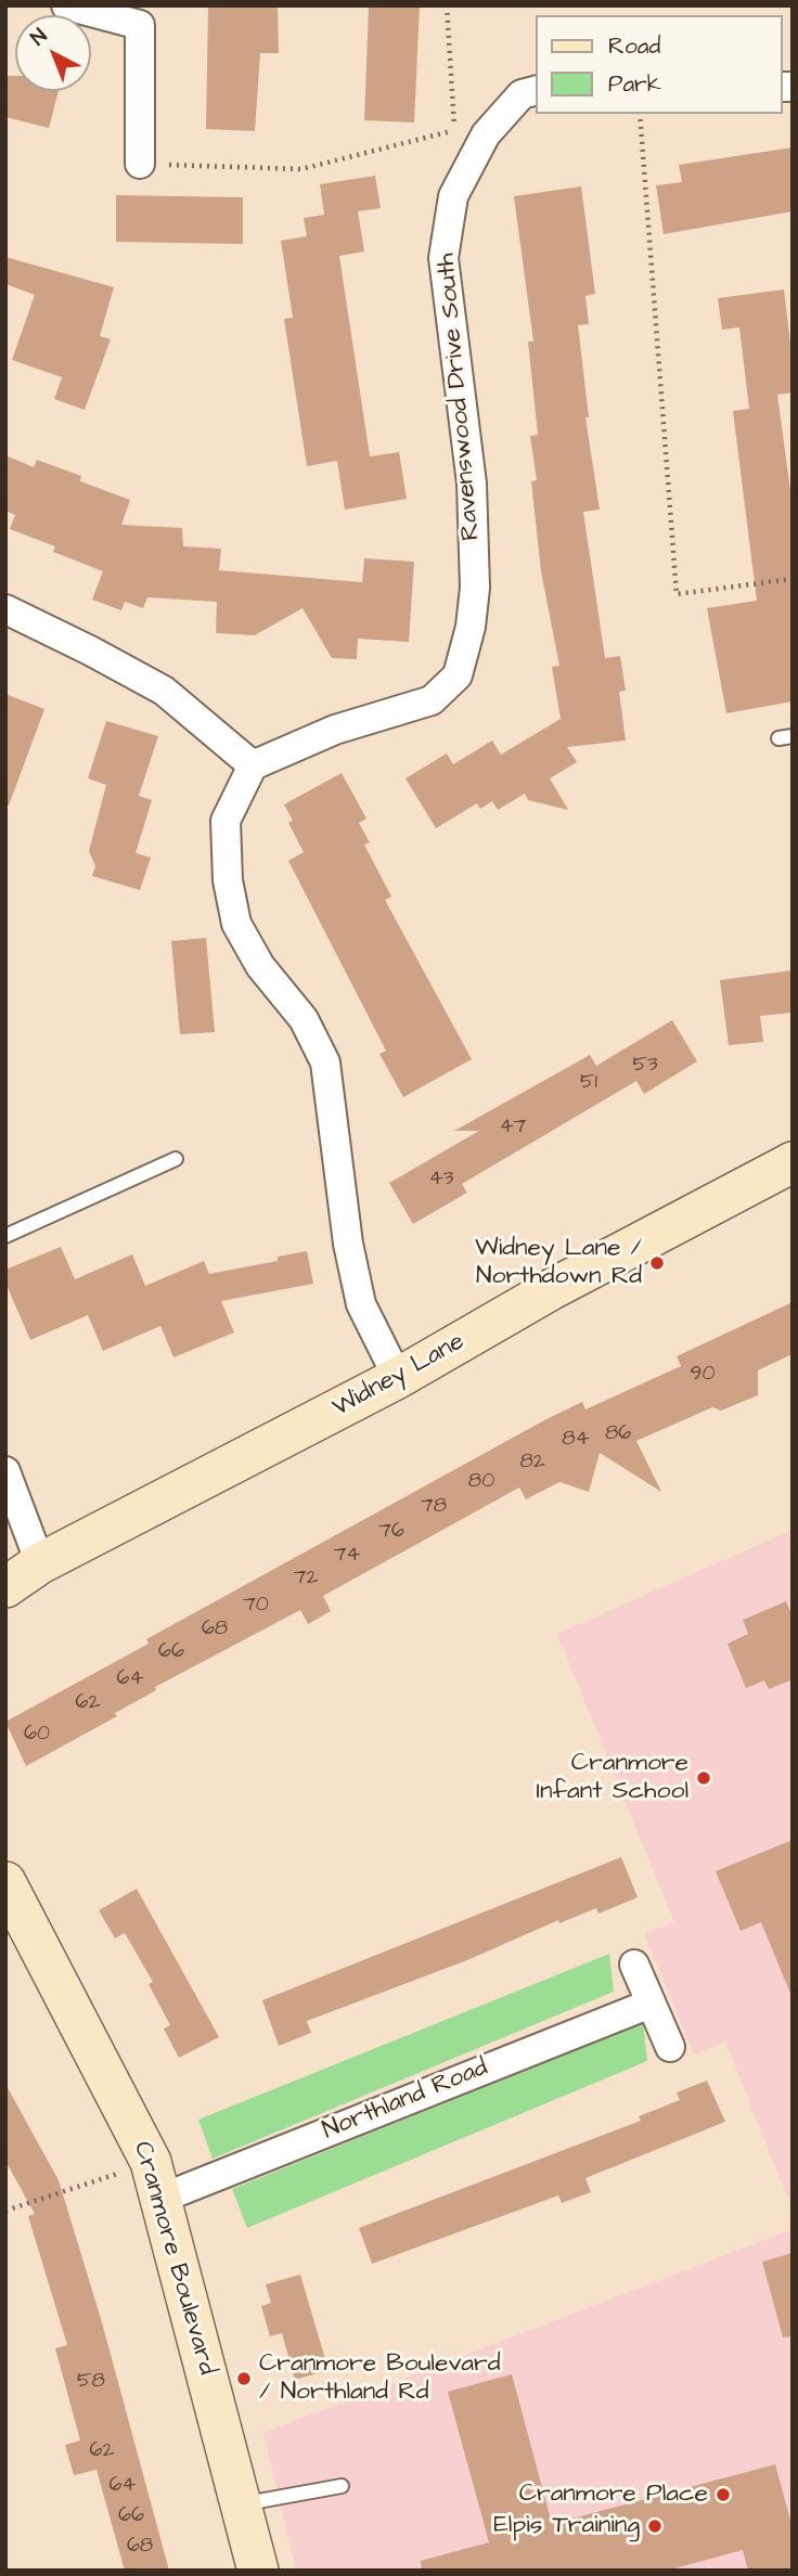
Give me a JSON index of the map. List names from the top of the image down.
{
  "streets": {
    "street": [
      "Ravenswood Drive South",
      "Widney Lane",
      "Northland Road",
      "Cranmore Boulevard"
    ]
  },
  "crossings": [
    ["Northland Road", "Cranmore Boulevard"]
  ],
  "places": [
    "Widney Lane / Northdown Rd",
    "Cranmore Infant School",
    "Cranmore Boulevard / Northland Rd",
    "Cranmore Place",
    "Elpis Training"
  ],
  "house_numbers": [
    "53",
    "51",
    "47",
    "43",
    "90",
    "86",
    "84",
    "82",
    "80",
    "78",
    "76",
    "74",
    "72",
    "70",
    "68",
    "66",
    "64",
    "62",
    "60",
    "58",
    "62",
    "64",
    "66",
    "68"
  ],
  "legend": ["Road", "Park"],
  "north": "top left"
}
